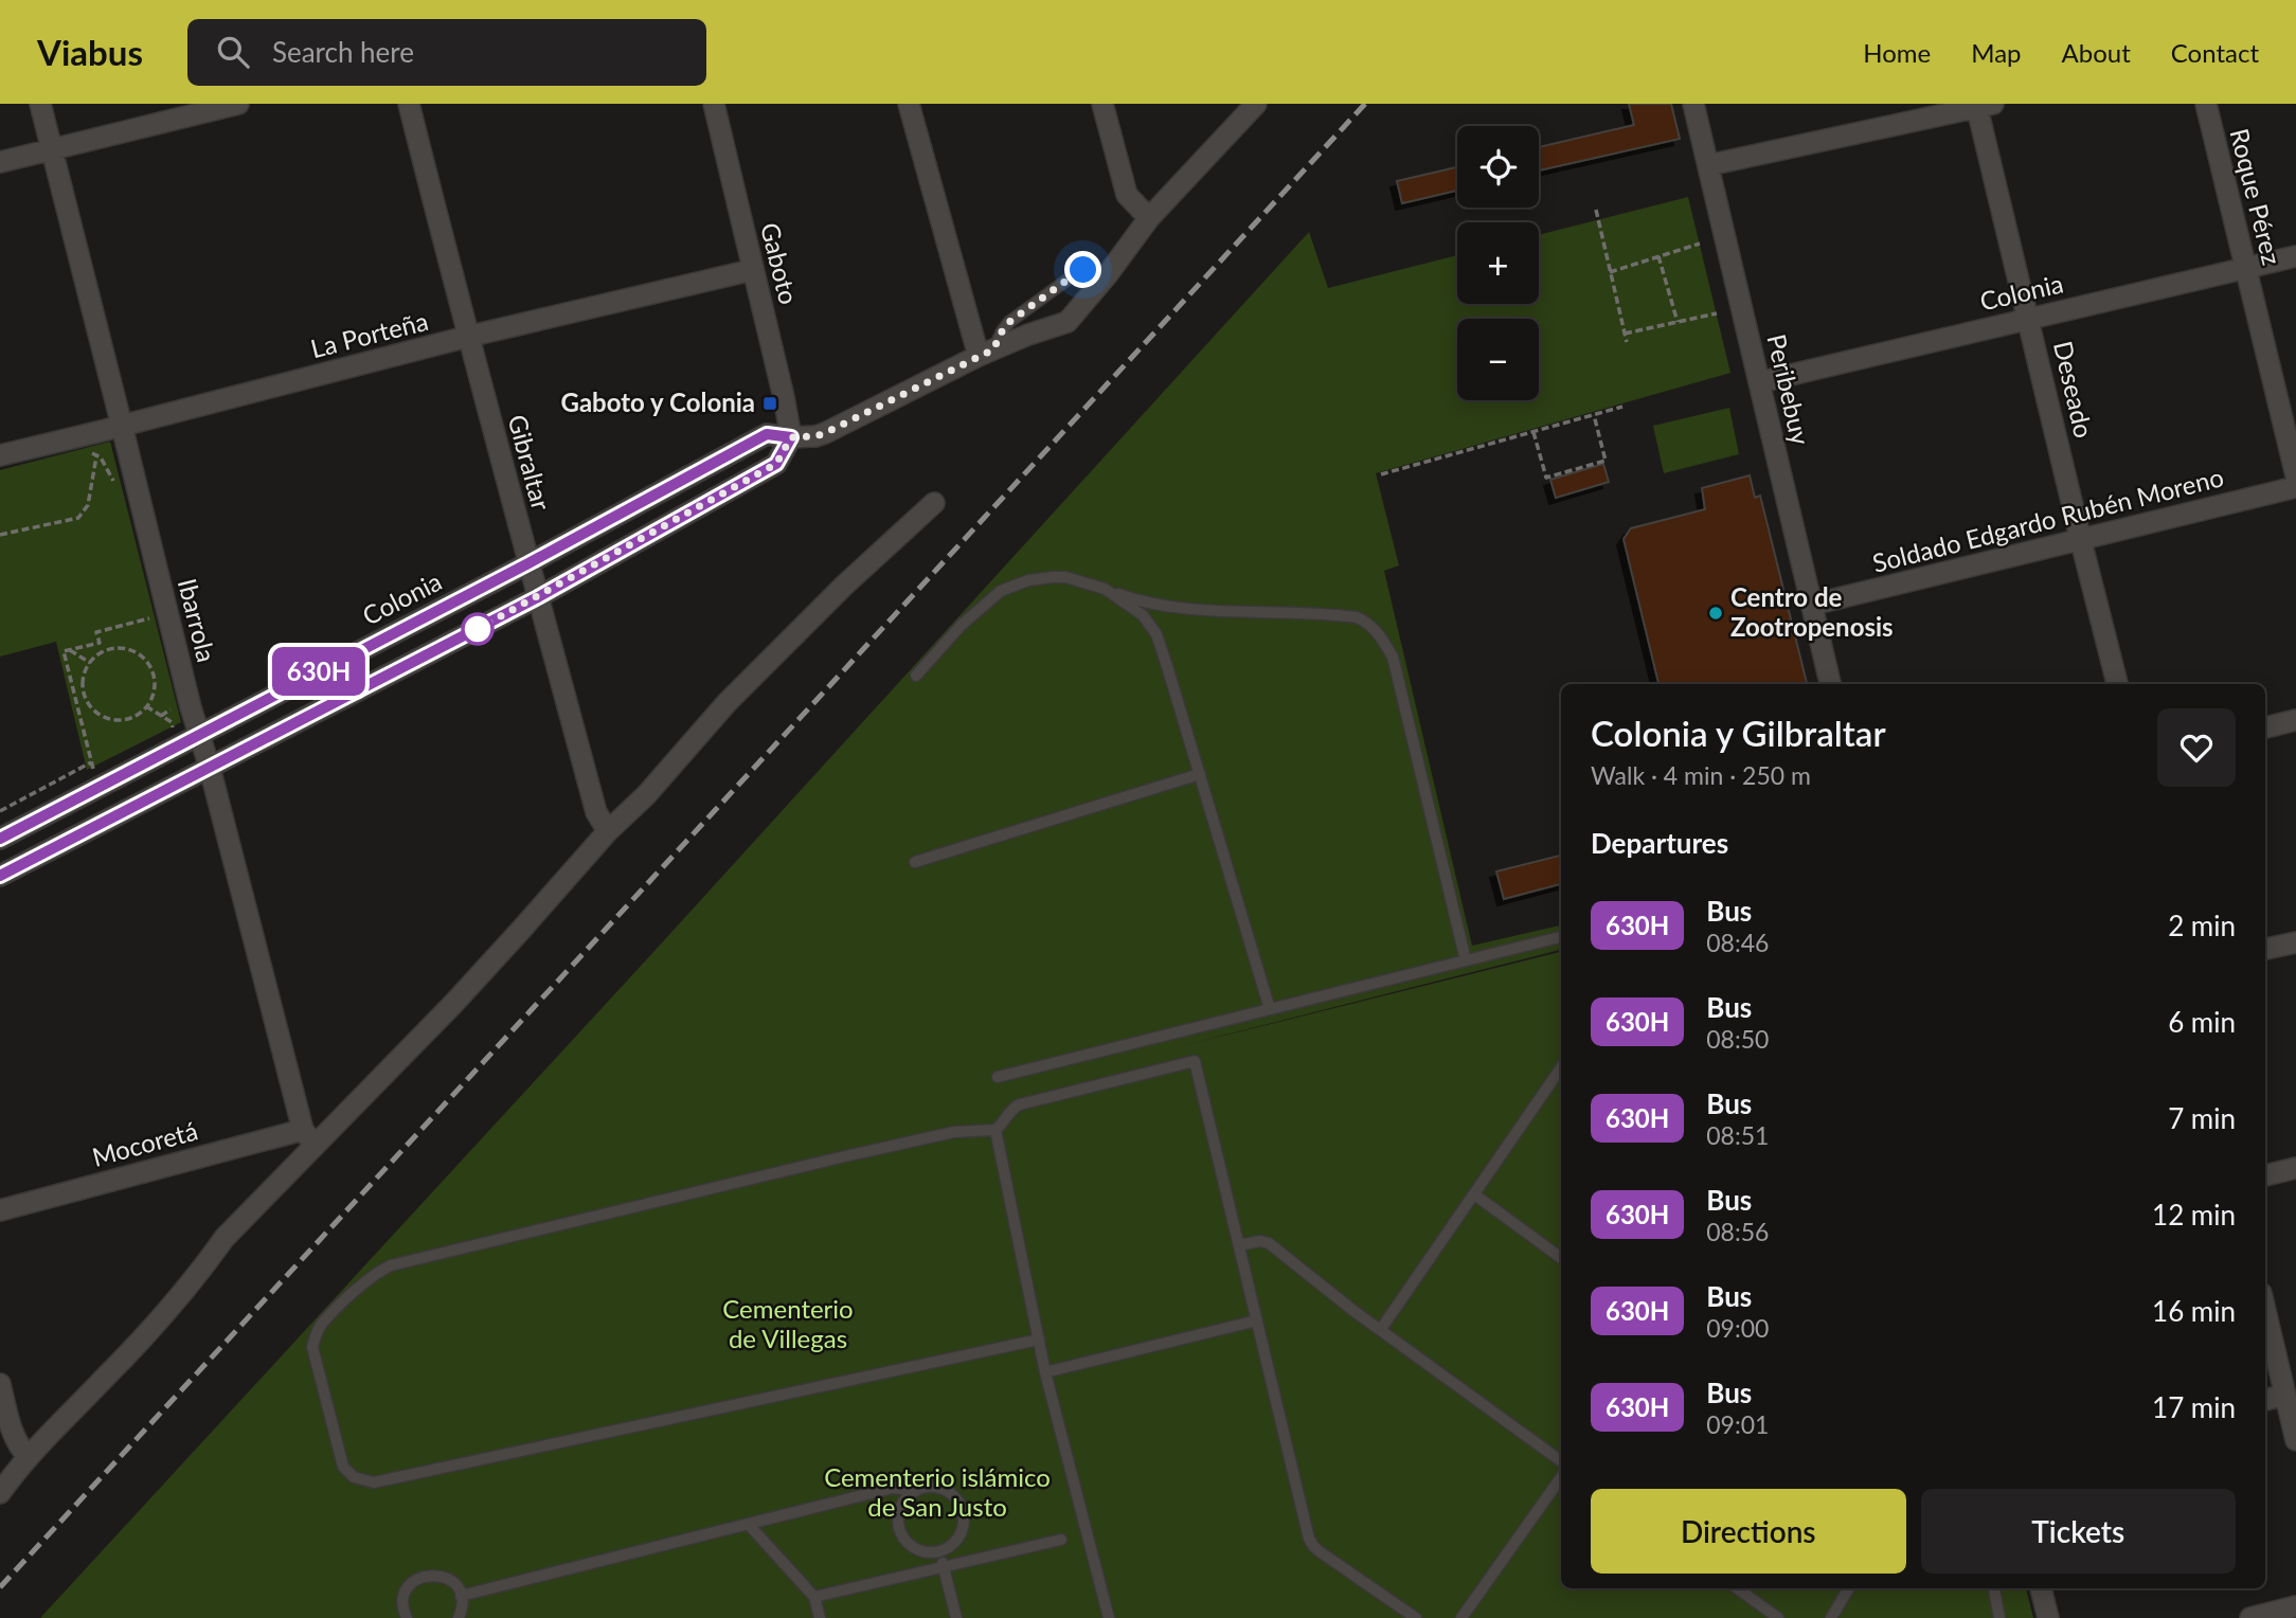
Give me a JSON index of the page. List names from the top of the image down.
{
  "streets": {
    "street": [
      "Roque Pérez",
      "Gaboto",
      "Colonia",
      "La Porteña",
      "Peribebuy",
      "Deseado",
      "Gibraltar",
      "Soldado Edgardo Rubén Moreno",
      "Ibarrola",
      "Mocoretá"
    ]
  },
  "crossings": [
    ["Roque Pérez", "Colonia"],
    ["Gaboto", "Colonia"],
    ["Gaboto", "La Porteña"],
    ["Colonia", "Peribebuy"],
    ["Colonia", "Deseado"],
    ["Colonia", "Gibraltar"],
    ["Colonia", "Ibarrola"],
    ["La Porteña", "Gibraltar"],
    ["La Porteña", "Ibarrola"],
    ["Peribebuy", "Soldado Edgardo Rubén Moreno"],
    ["Deseado", "Soldado Edgardo Rubén Moreno"],
    ["Ibarrola", "Mocoretá"]
  ],
  "parks": ["Cementerio de Villegas", "Cementerio islámico de San Justo"],
  "places": {
    "transit": ["Gaboto y Colonia"],
    "other": ["Centro de Zootropenosis"]
  },
  "lines": ["bus line 630H"],
  "page": {
    "header": "Viabus",
    "search": "Search here",
    "nav": [
      "Home",
      "Map",
      "About",
      "Contact"
    ],
    "on_map": "630H",
    "map_buttons": ["+", "−"],
    "heading": [
      ["Colonia y Gilbraltar", "Walk · 4 min · 250 m"],
      "Departures"
    ],
    "list": [
      {
        "mark": "630H",
        "name": "Bus",
        "note": "08:46",
        "value": "2 min"
      },
      {
        "mark": "630H",
        "name": "Bus",
        "note": "08:50",
        "value": "6 min"
      },
      {
        "mark": "630H",
        "name": "Bus",
        "note": "08:51",
        "value": "7 min"
      },
      {
        "mark": "630H",
        "name": "Bus",
        "note": "08:56",
        "value": "12 min"
      },
      {
        "mark": "630H",
        "name": "Bus",
        "note": "09:00",
        "value": "16 min"
      },
      {
        "mark": "630H",
        "name": "Bus",
        "note": "09:01",
        "value": "17 min"
      }
    ],
    "buttons": ["Directions", "Tickets"]
  }
}
